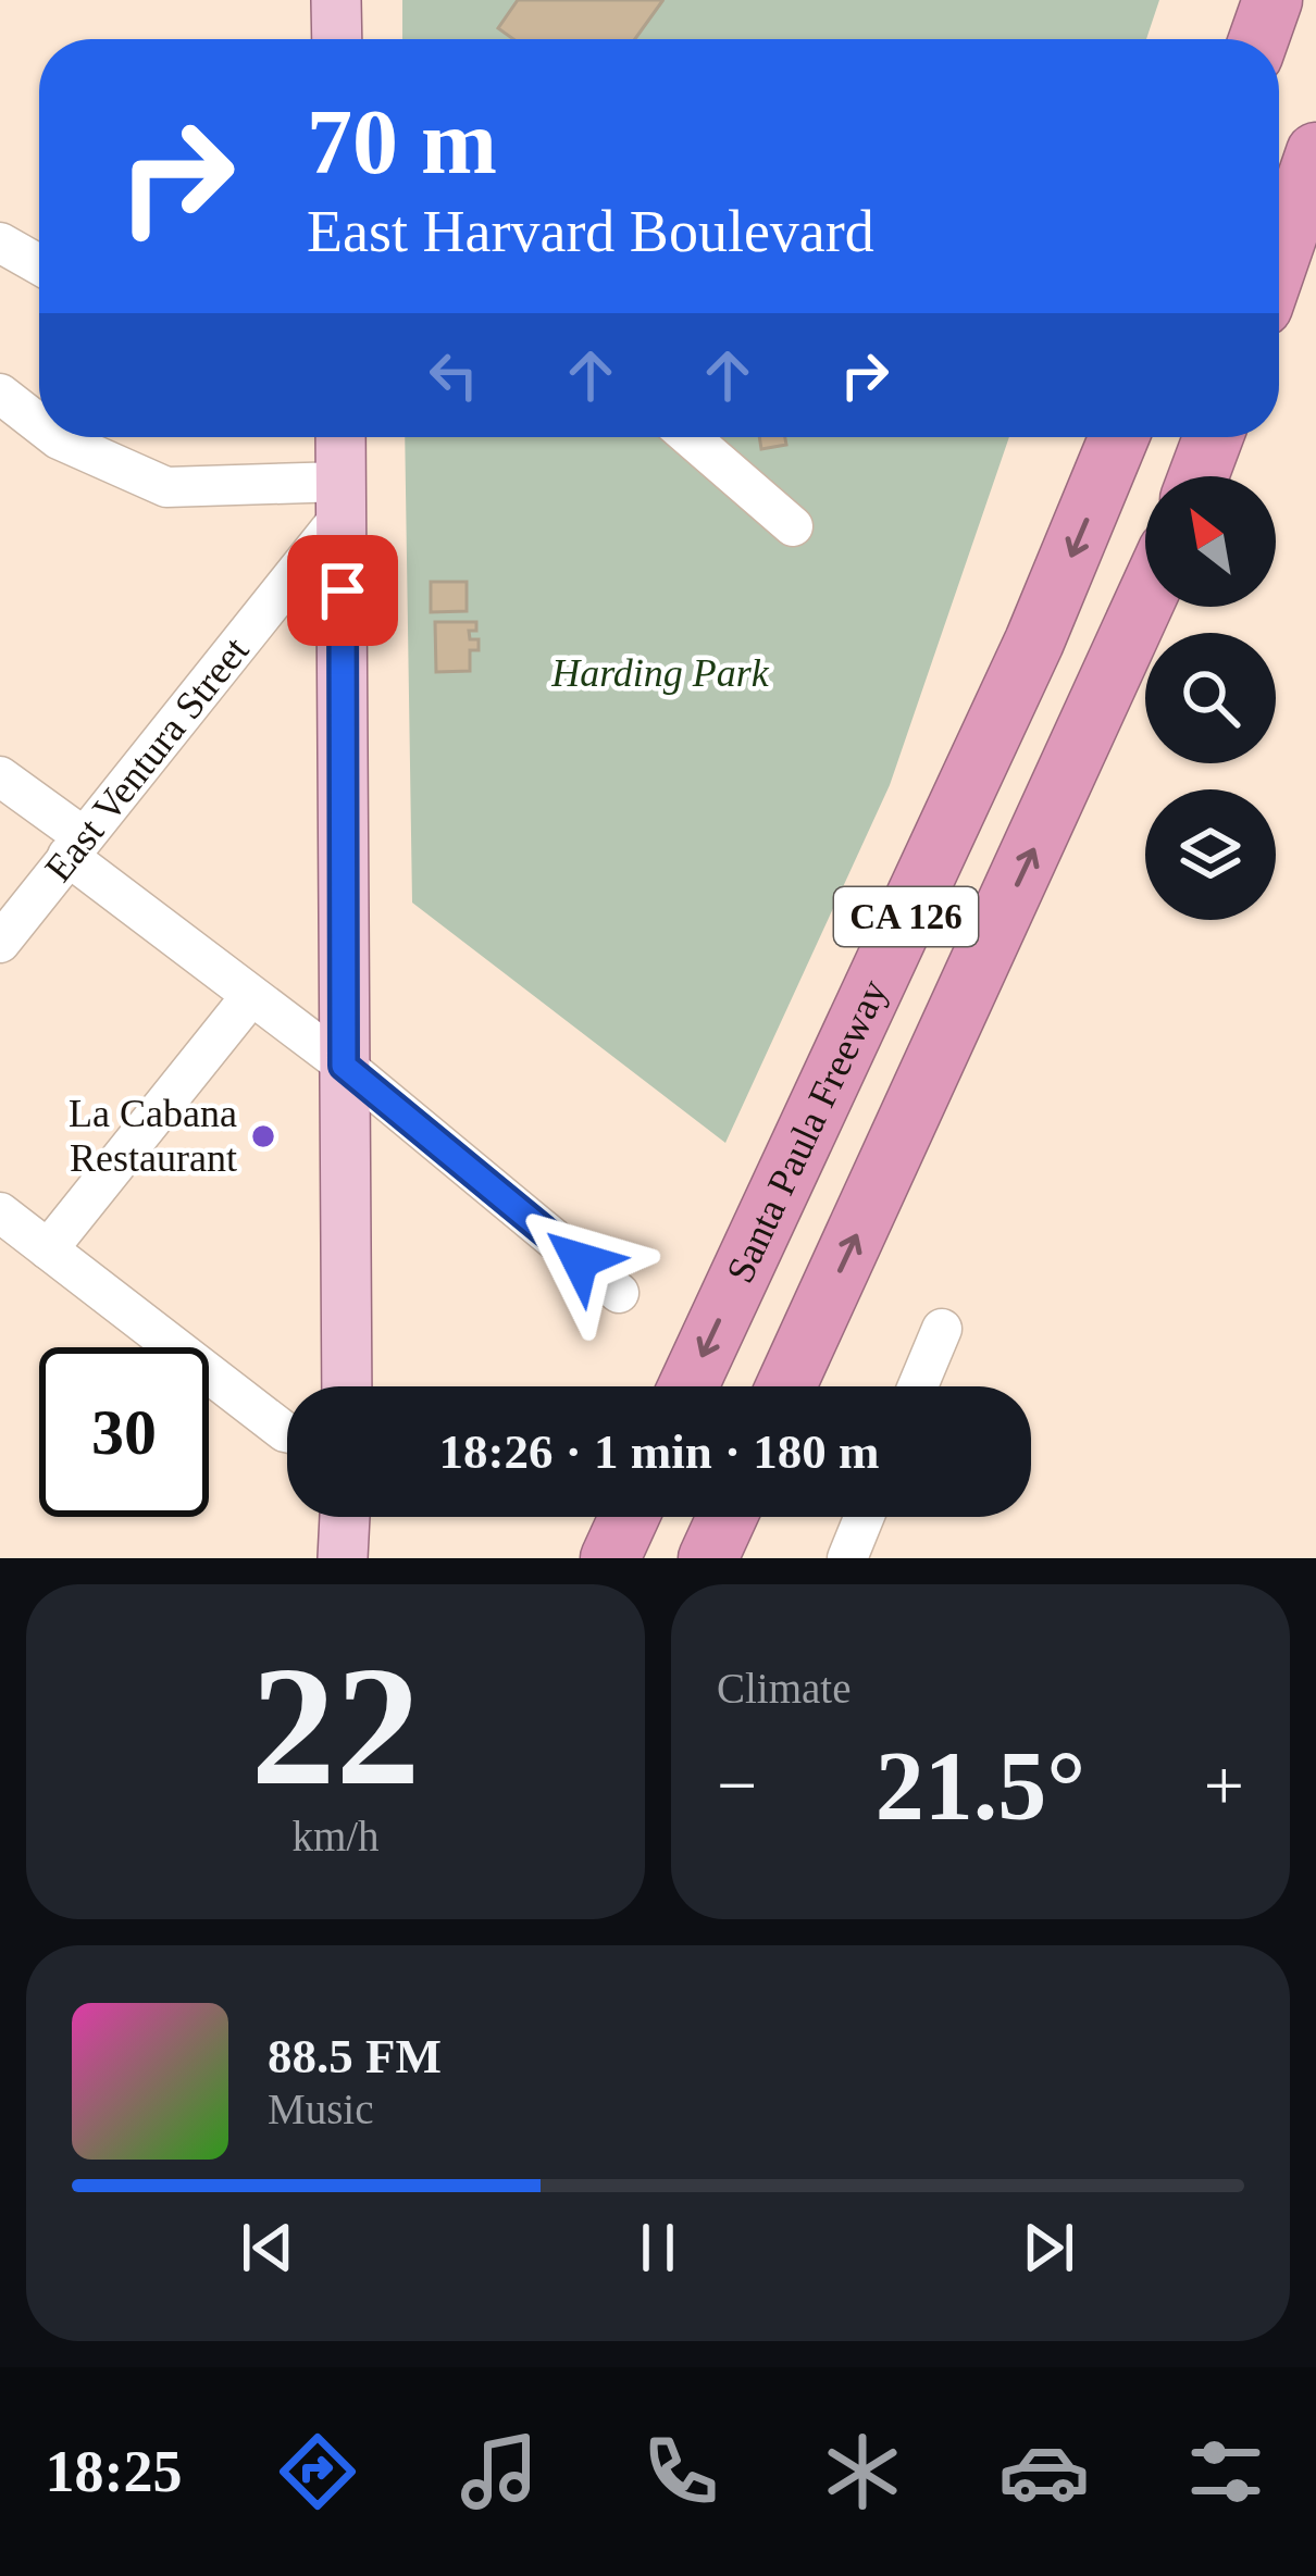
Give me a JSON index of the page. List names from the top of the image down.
{
  "streets": {
    "highway": ["CA 126", "Santa Paula Freeway"],
    "street": ["East Ventura Street"]
  },
  "parks": ["Harding Park"],
  "places": ["La Cabana Restaurant"],
  "north": "top left",
  "page": {
    "turn": ["70 m", "East Harvard Boulevard"],
    "limit": "30",
    "trip": "18:26 · 1 min · 180 m",
    "tile": [
      ["22", "km/h"],
      "Climate"
    ],
    "heat": ["−", "21.5°", "+"],
    "song": ["88.5 FM", "Music"],
    "tabs": "18:25"
  }
}
